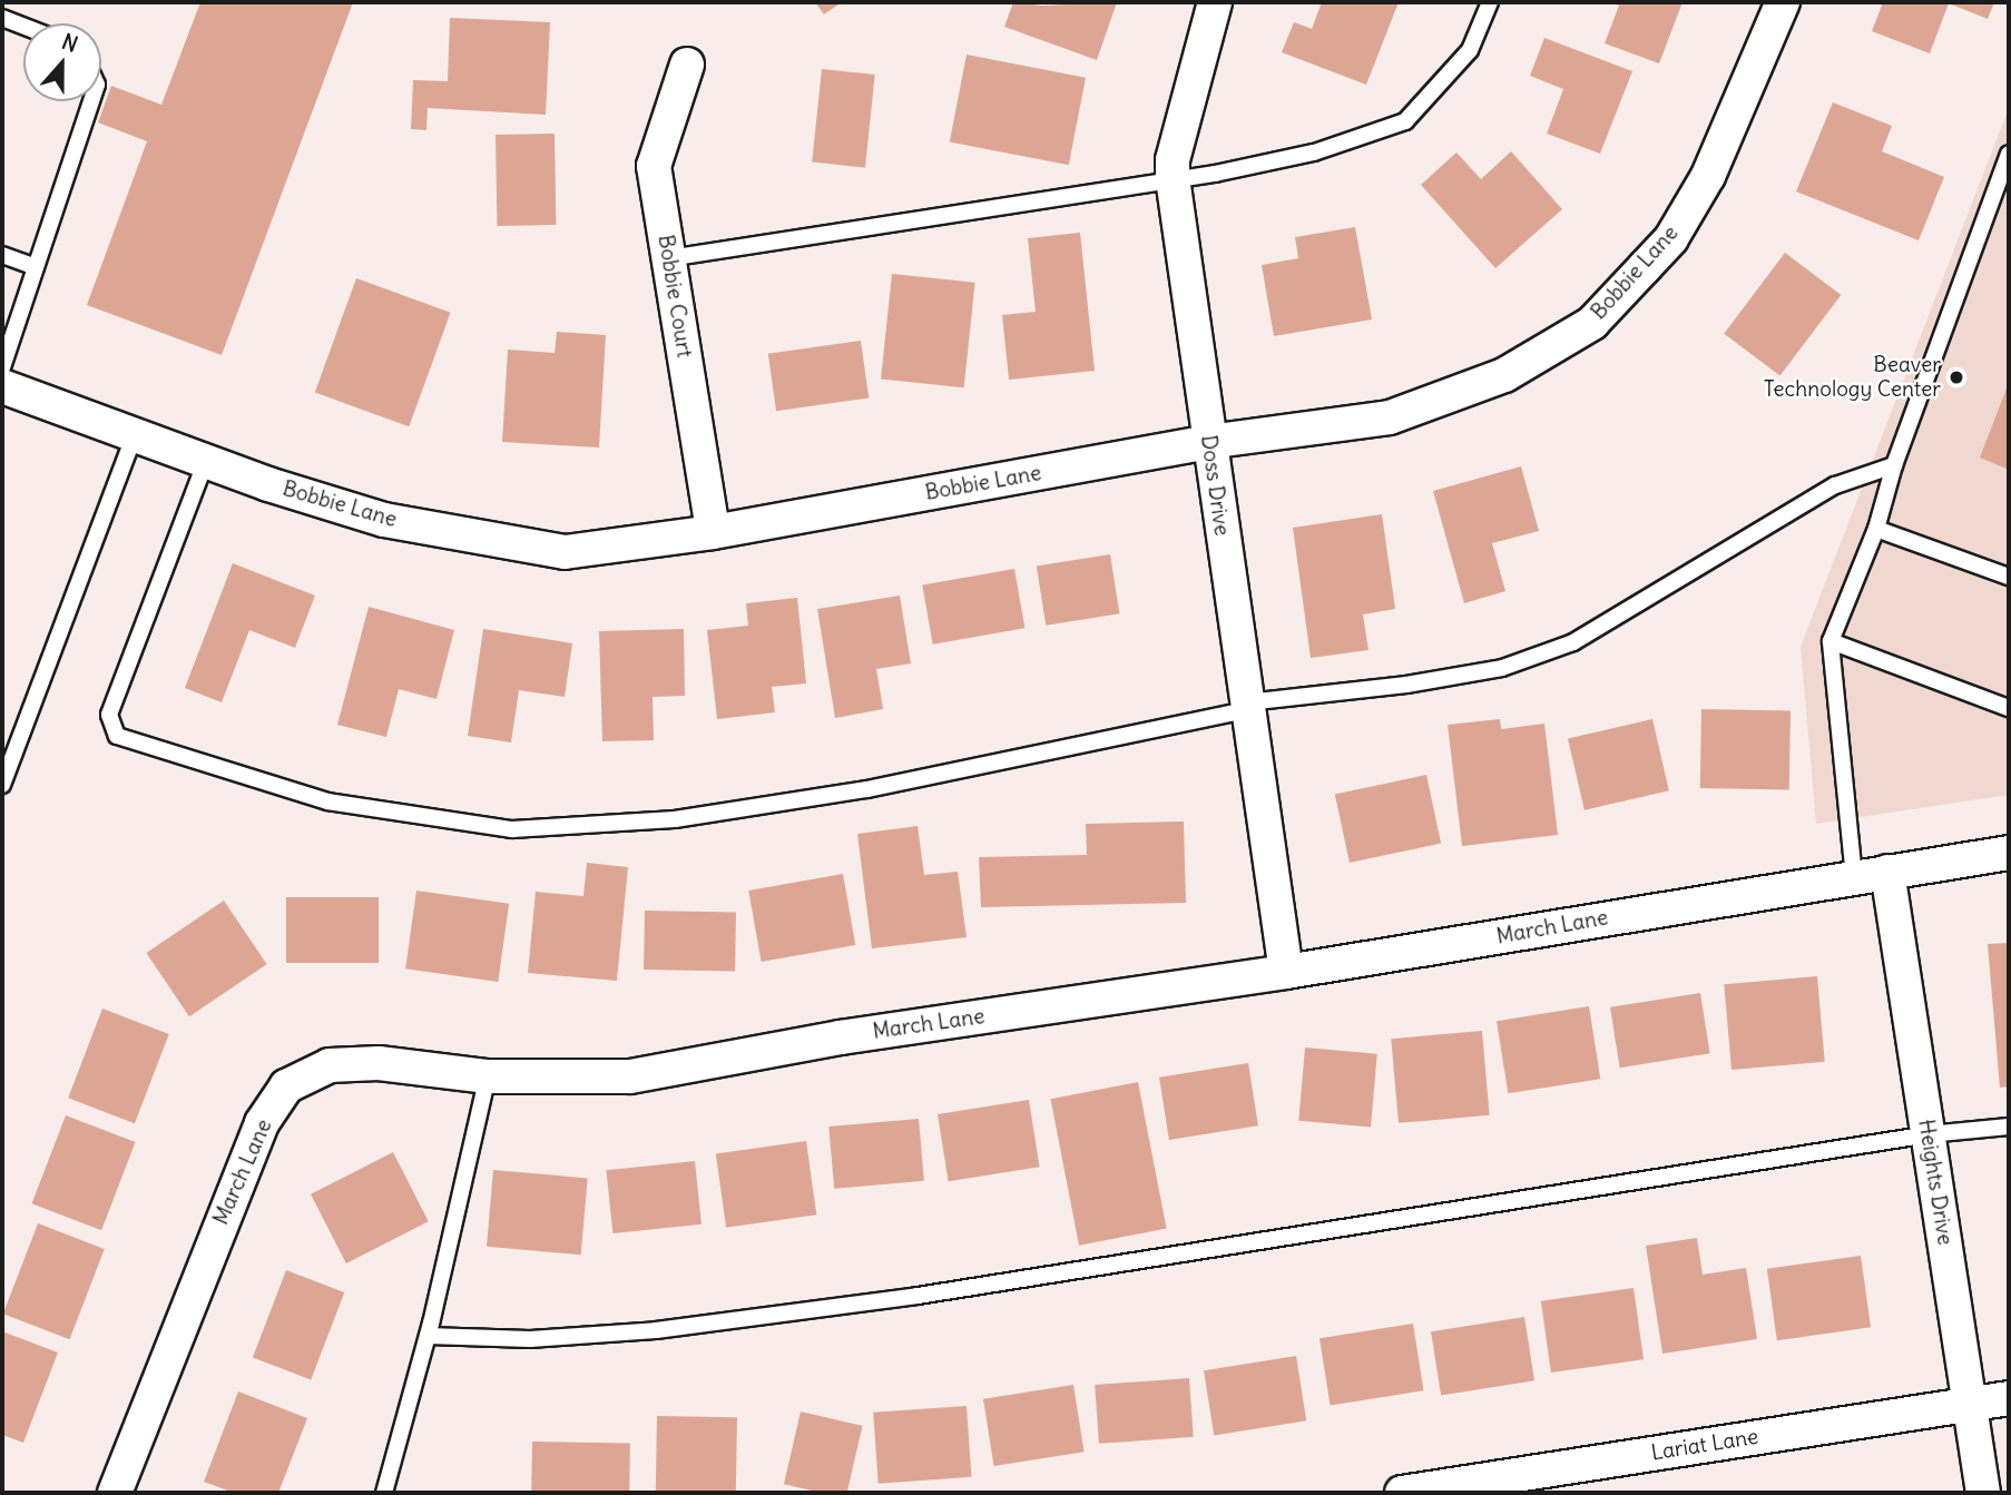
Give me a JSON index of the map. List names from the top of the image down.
{
  "streets": {
    "street": [
      "Bobbie Lane",
      "Bobbie Court",
      "Doss Drive",
      "March Lane",
      "Heights Drive",
      "Lariat Lane"
    ]
  },
  "crossings": [
    ["Bobbie Lane", "Bobbie Court"],
    ["Bobbie Lane", "Doss Drive"],
    ["Doss Drive", "March Lane"],
    ["March Lane", "Heights Drive"],
    ["Heights Drive", "Lariat Lane"]
  ],
  "places": ["Beaver Technology Center"],
  "north": "top"
}
